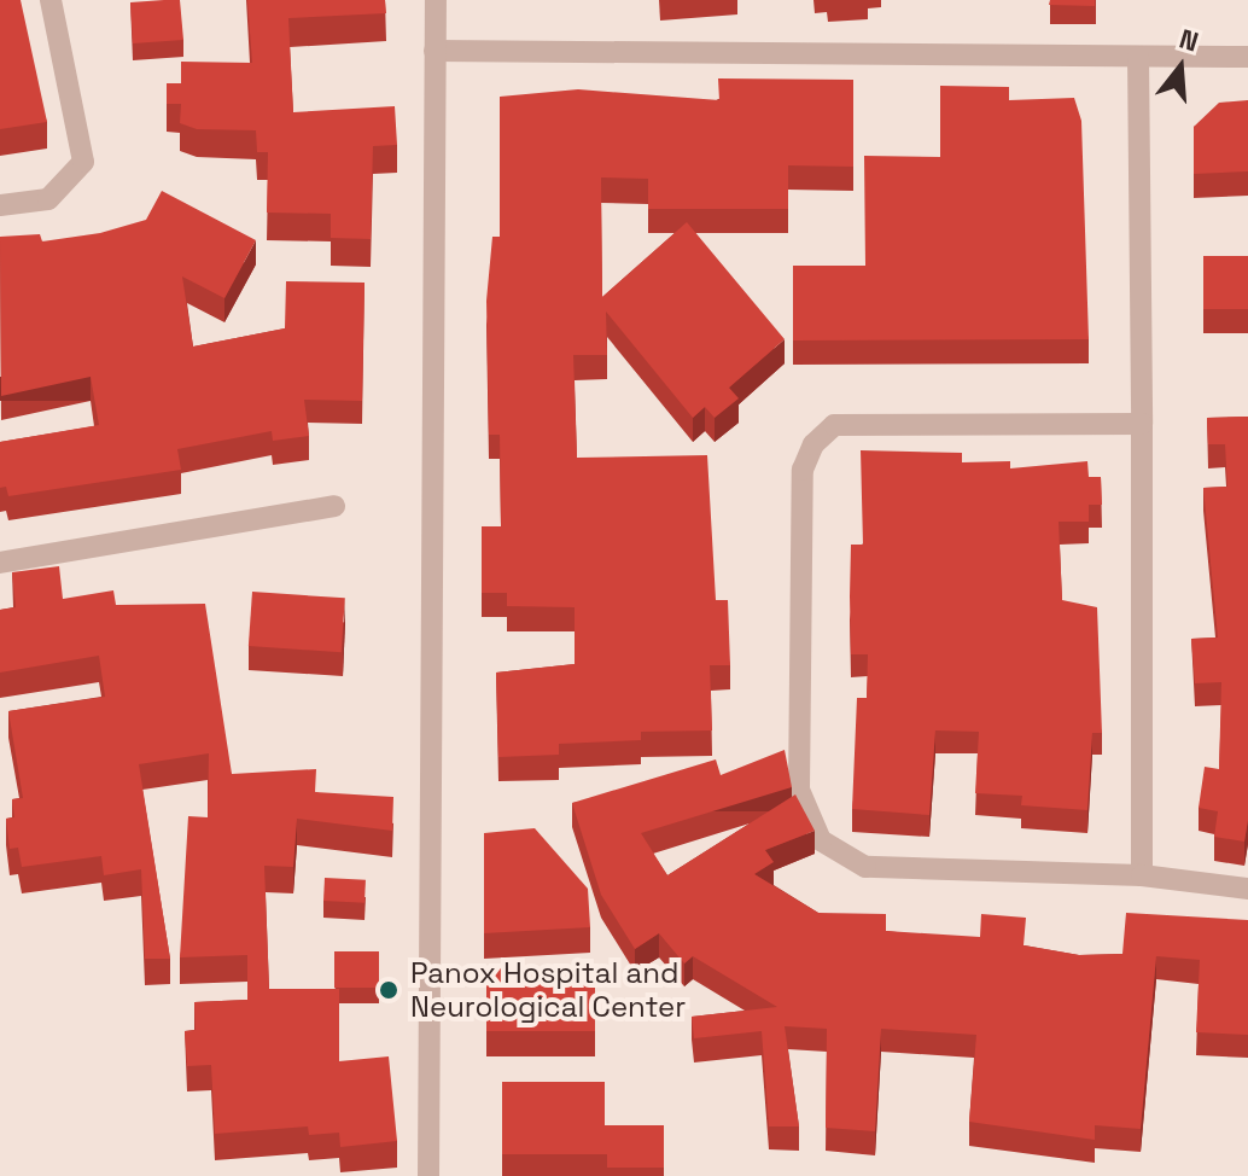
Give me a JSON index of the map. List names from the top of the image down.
{
  "places": ["Panox Hospital and Neurological Center"],
  "north": "top"
}
